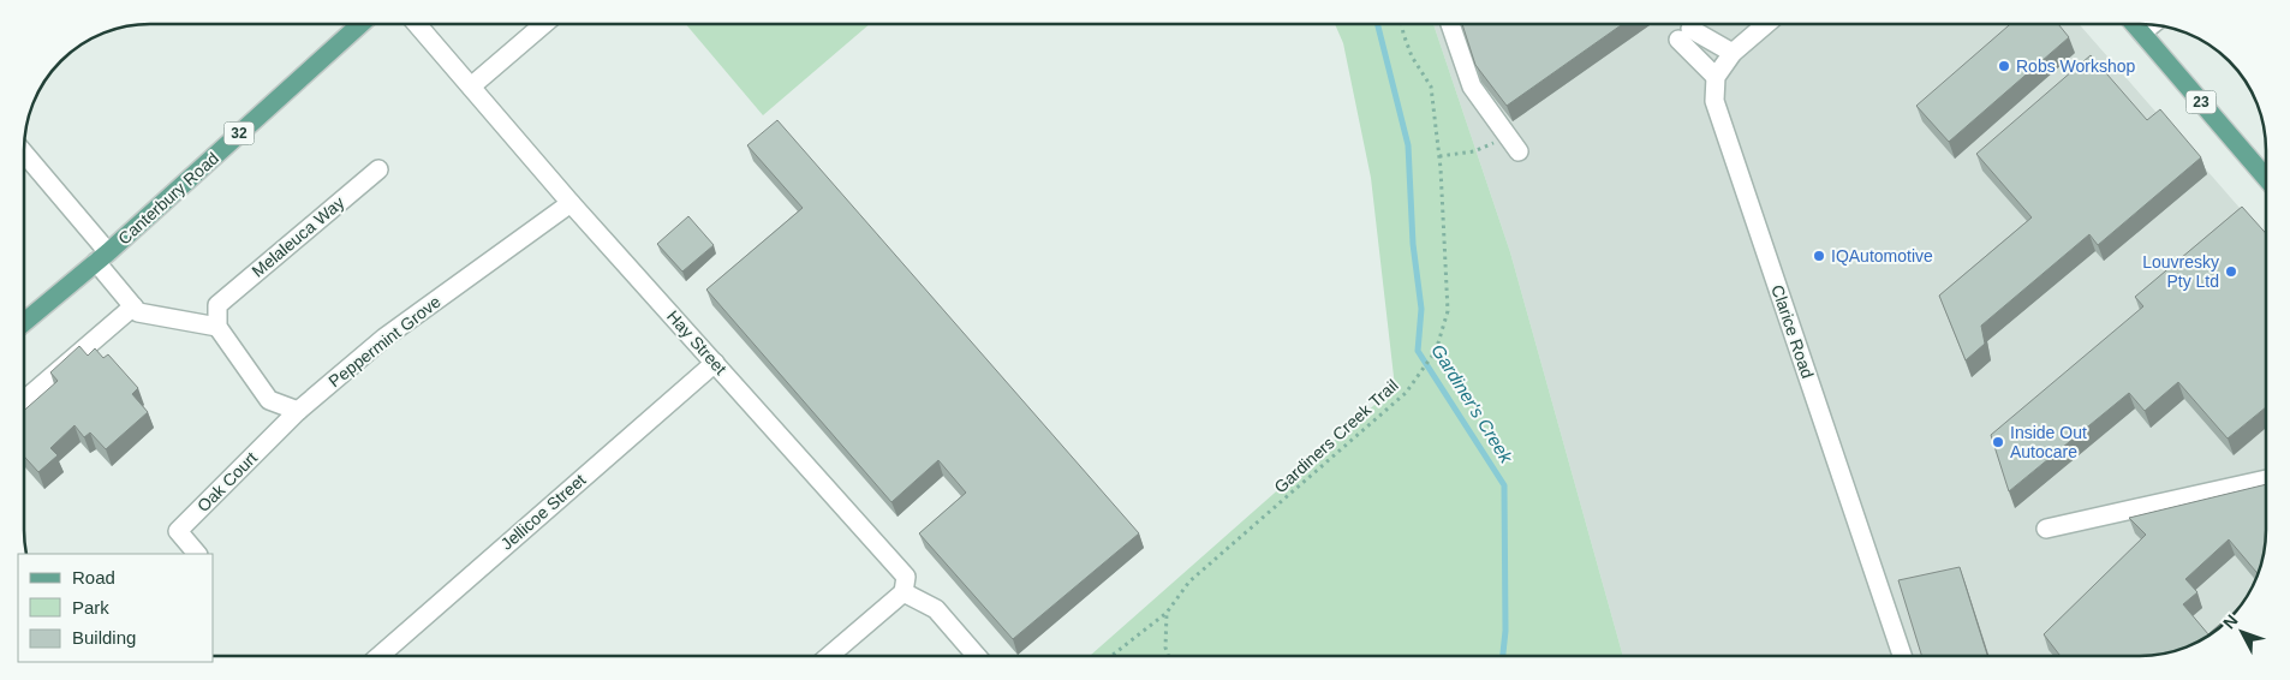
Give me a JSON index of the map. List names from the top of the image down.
{
  "streets": {
    "main road": ["23", "32", "Canterbury Road"],
    "street": [
      "Melaleuca Way",
      "Clarice Road",
      "Peppermint Grove",
      "Hay Street",
      "Oak Court",
      "Jellicoe Street"
    ],
    "path": ["Gardiners Creek Trail"]
  },
  "crossings": [
    ["Peppermint Grove", "Hay Street"],
    ["Peppermint Grove", "Oak Court"],
    ["Hay Street", "Jellicoe Street"]
  ],
  "water": ["Gardiner's Creek"],
  "places": [
    "Robs Workshop",
    "IQAutomotive",
    "Louvresky Pty Ltd",
    "Inside Out Autocare"
  ],
  "legend": ["Road", "Park", "Building"],
  "north": "top left"
}
